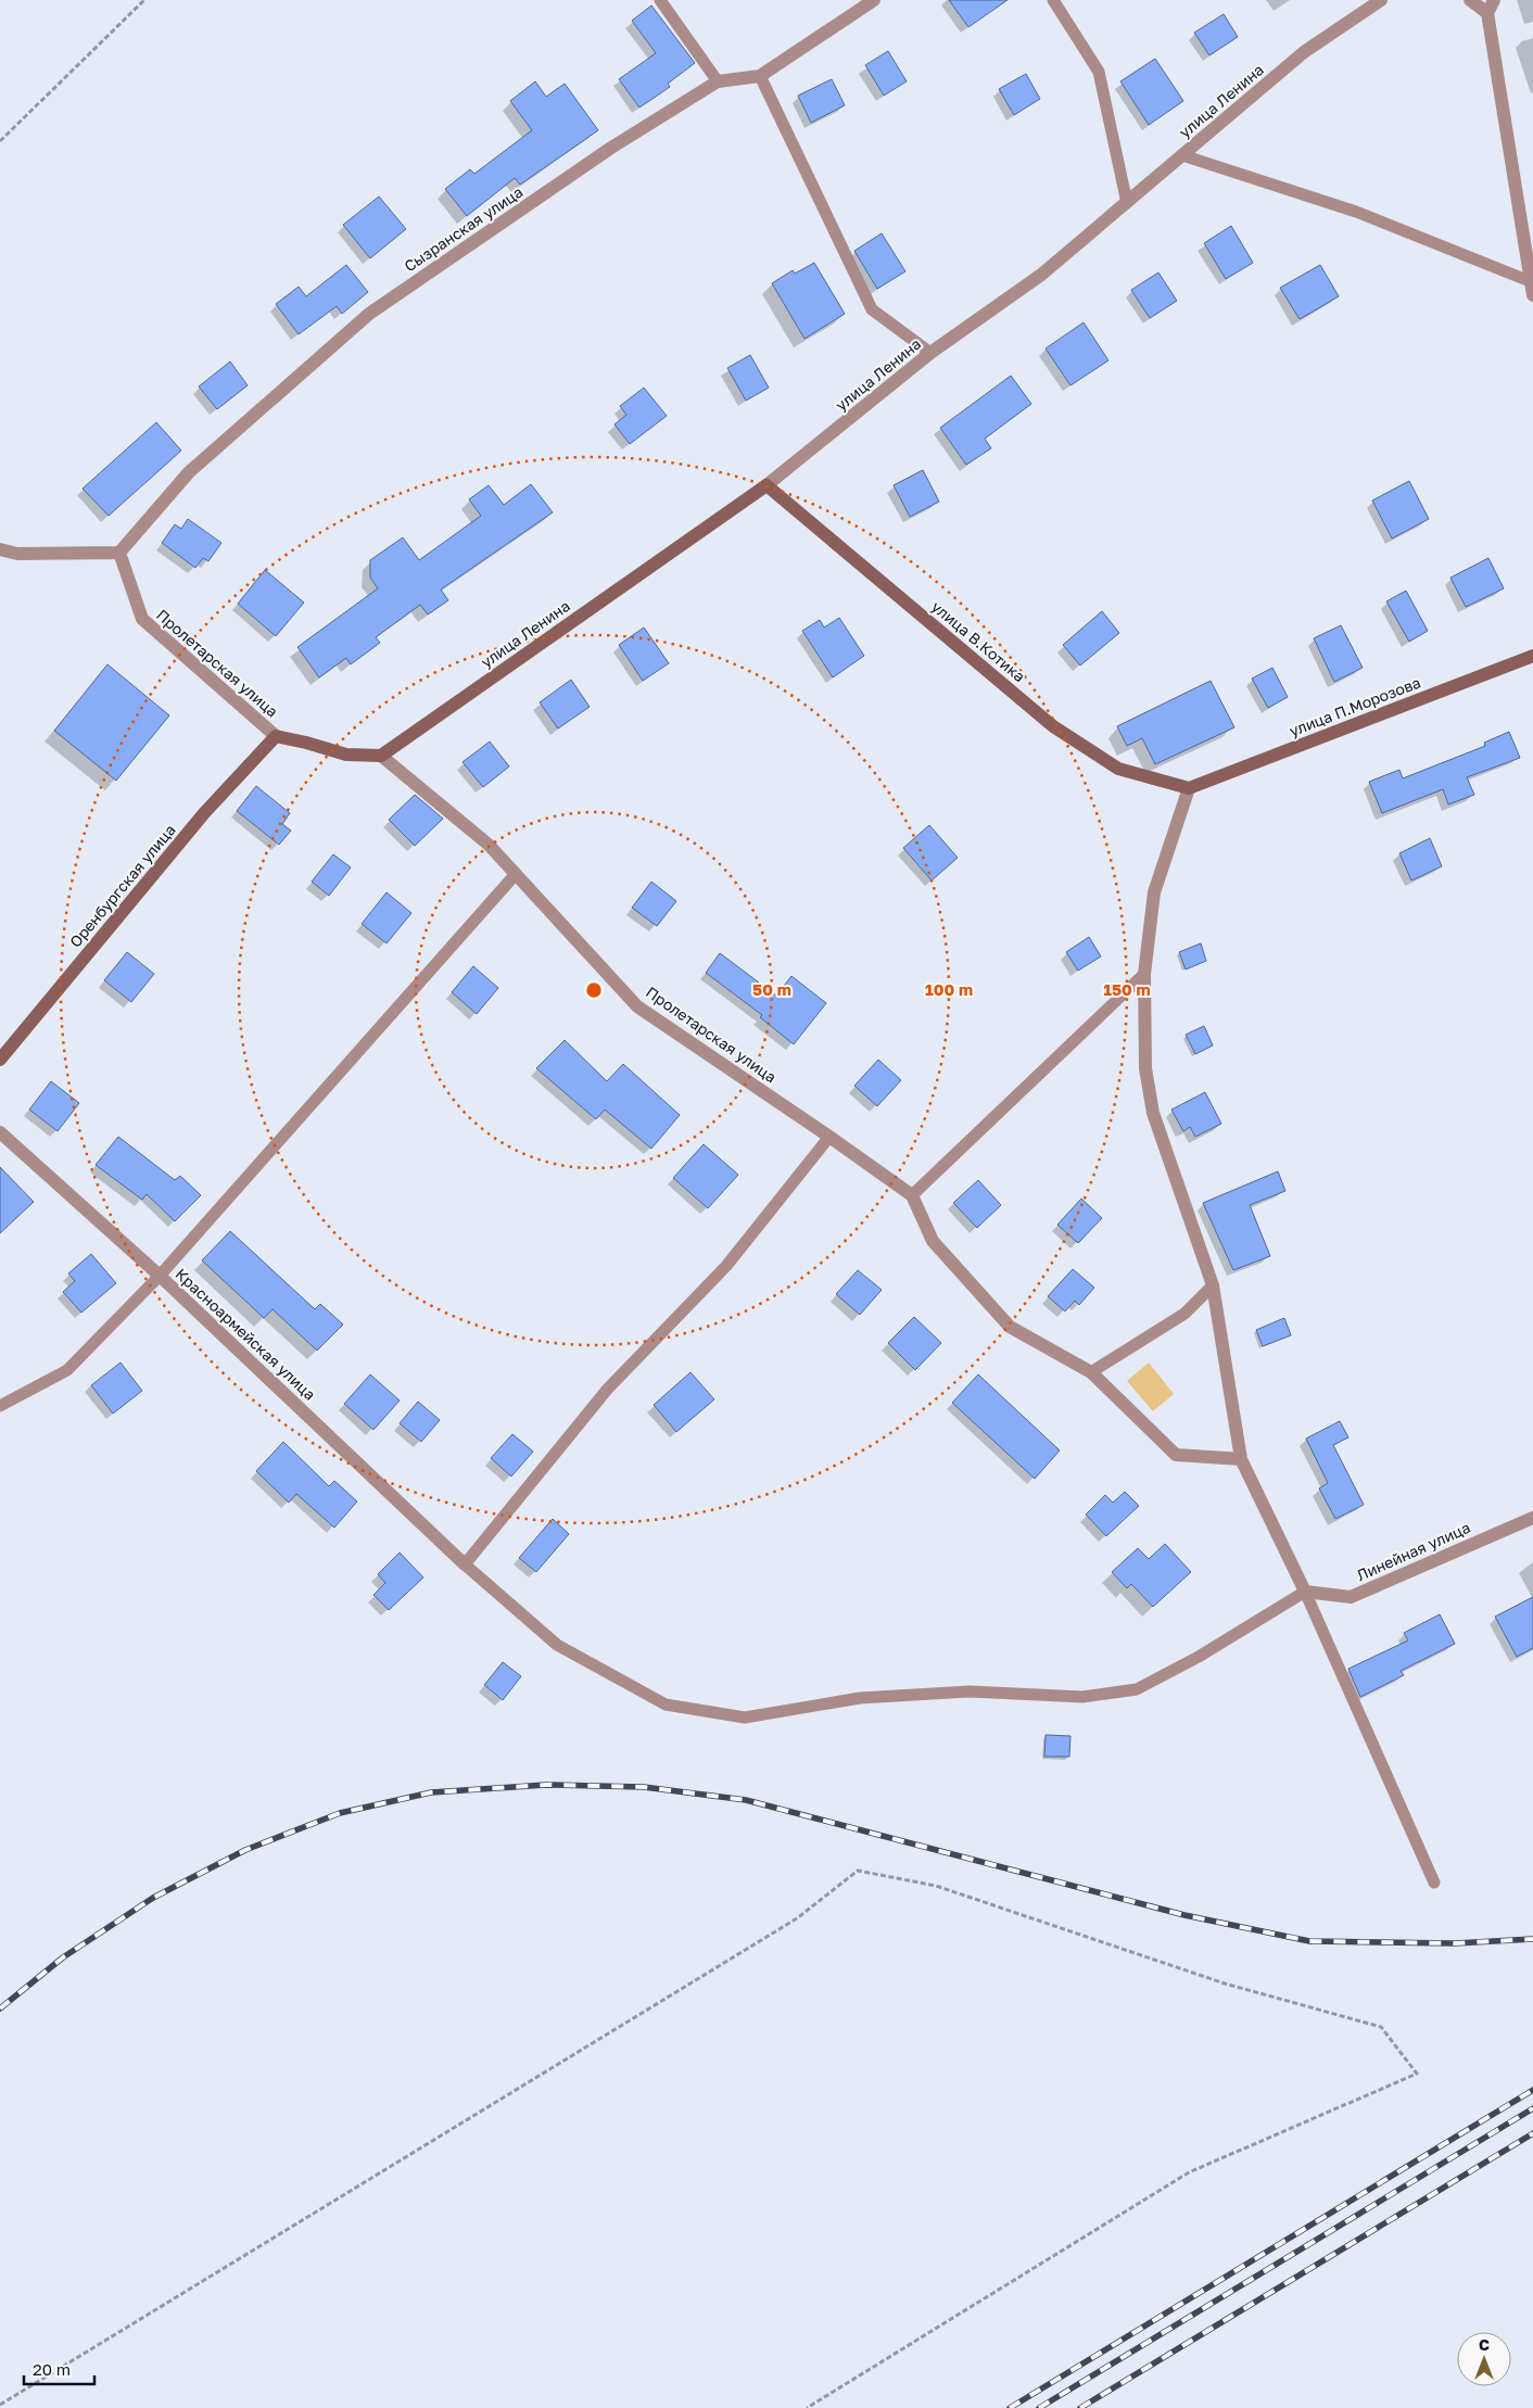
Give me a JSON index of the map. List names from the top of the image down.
{
  "streets": {
    "street": [
      "улица Ленина",
      "Сызранская улица",
      "улица В.Котика",
      "Пролетарская улица",
      "улица П.Морозова",
      "Оренбургская улица",
      "Красноармейская улица",
      "Линейная улица"
    ]
  },
  "crossings": [
    ["улица Ленина", "улица В.Котика"],
    ["улица Ленина", "Пролетарская улица"],
    ["Сызранская улица", "Пролетарская улица"],
    ["улица В.Котика", "улица П.Морозова"],
    ["Пролетарская улица", "Оренбургская улица"]
  ],
  "scale_bar": "20 m",
  "north": "top",
  "rings": ["50 m", "100 m", "150 m"]
}
